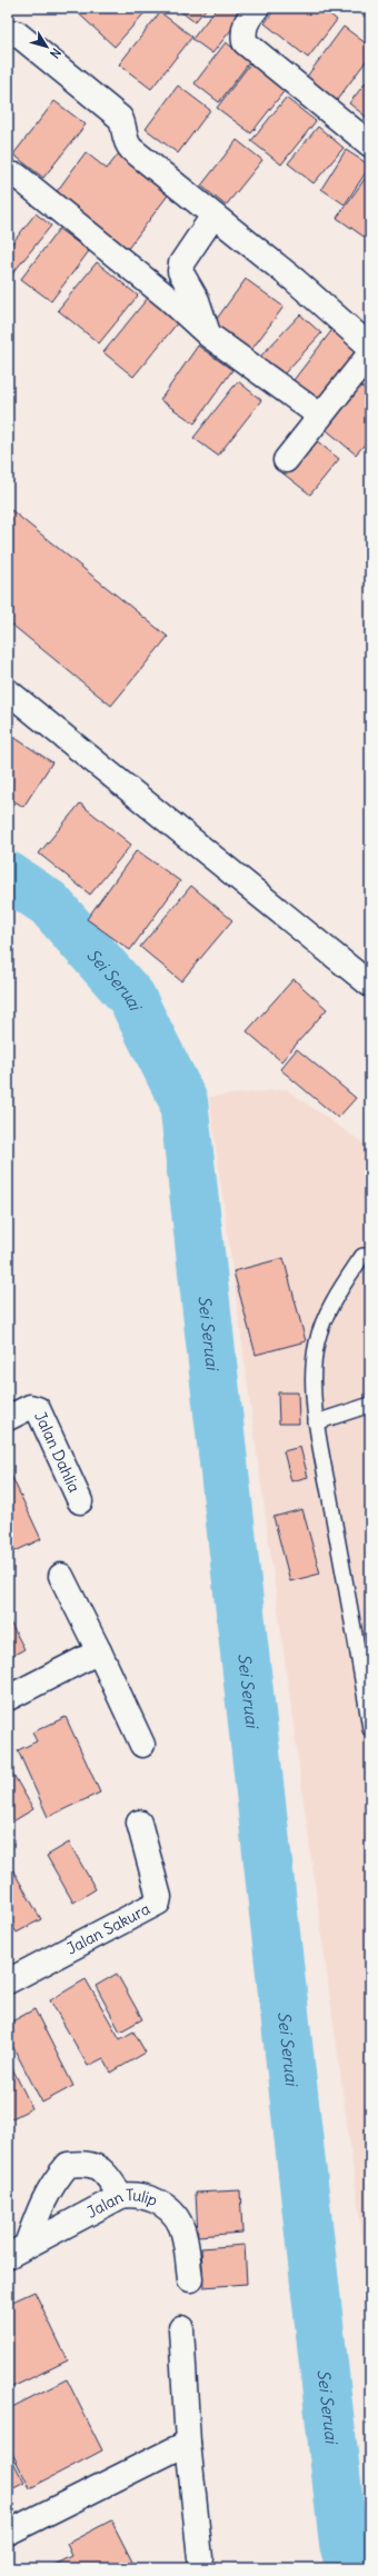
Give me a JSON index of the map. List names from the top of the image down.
{
  "streets": {
    "street": ["Jalan Dahlia", "Jalan Sakura", "Jalan Tulip"]
  },
  "water": ["Sei Seruai"],
  "north": "bottom right"
}
